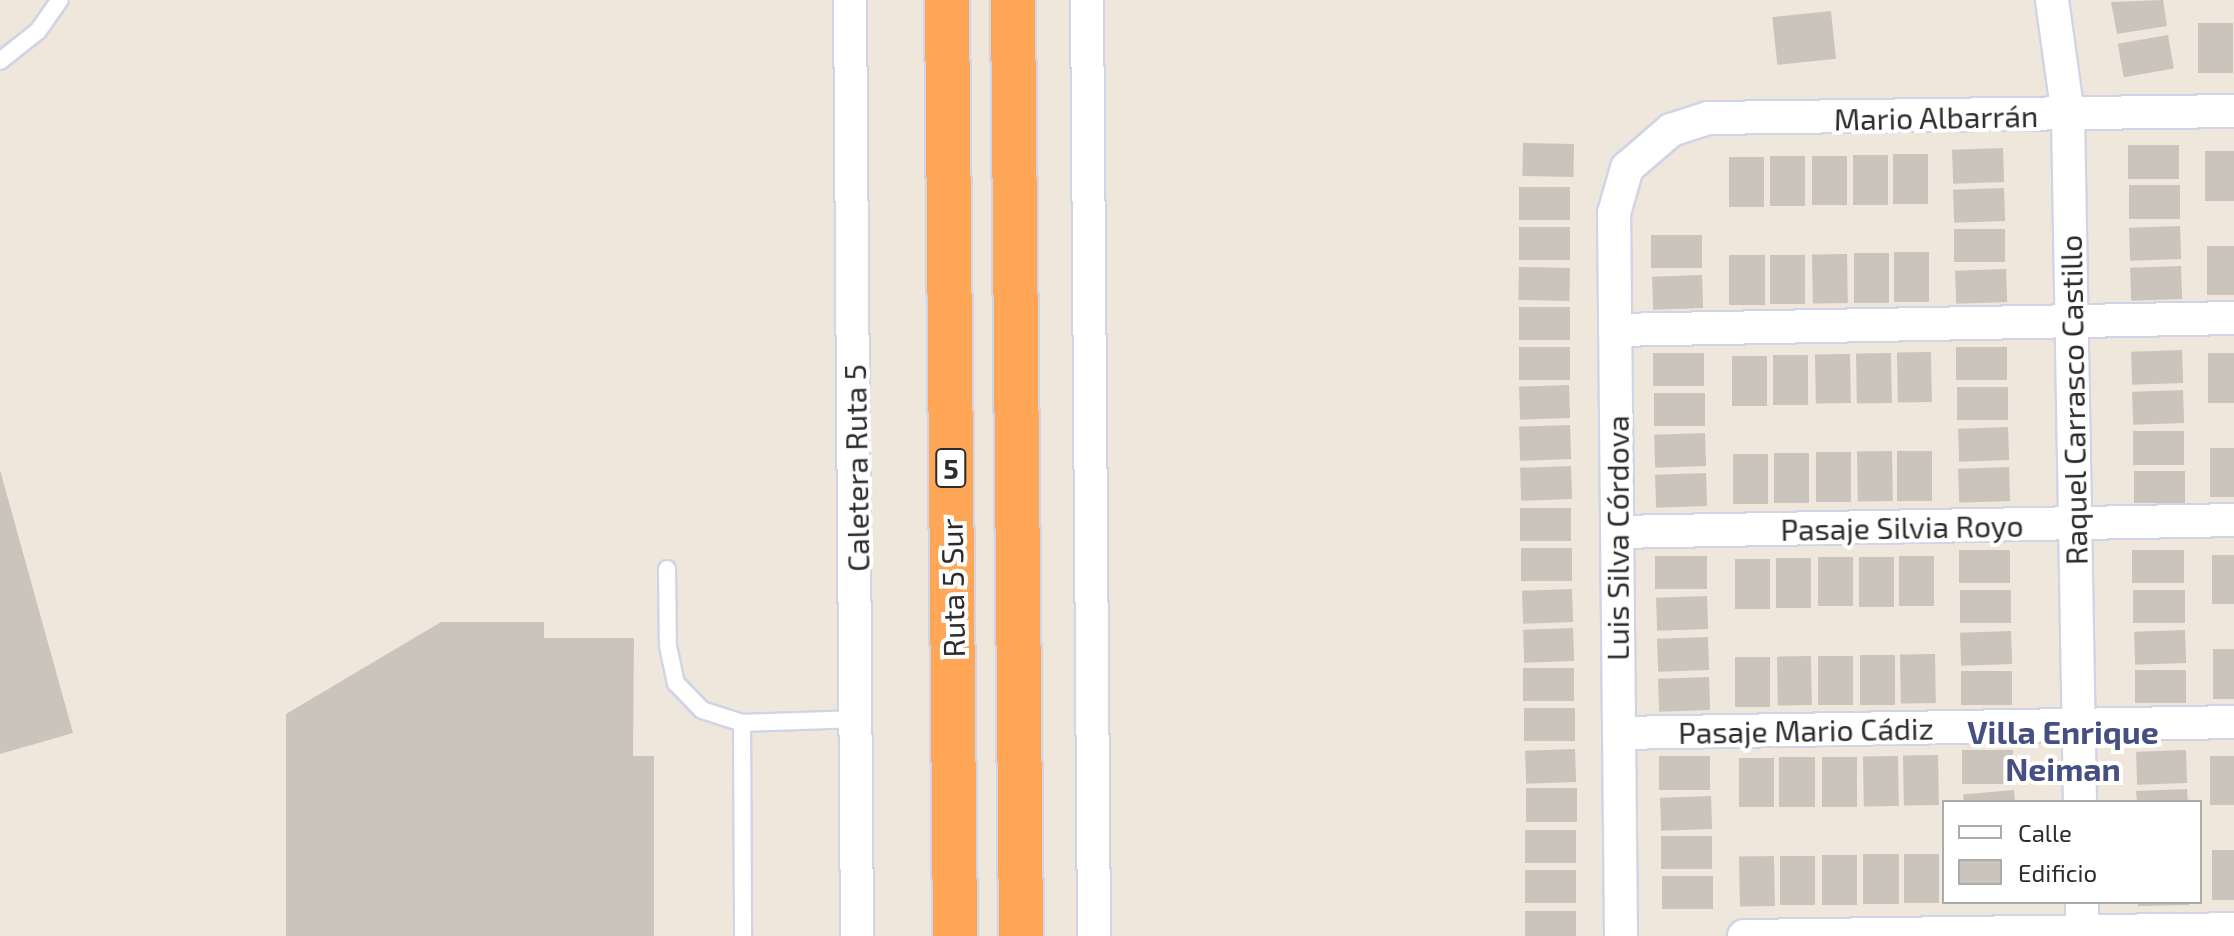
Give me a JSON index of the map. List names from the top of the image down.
{
  "streets": {
    "highway": ["5", "Ruta 5 Sur"],
    "street": [
      "Mario Albarrán",
      "Raquel Carrasco Castillo",
      "Caletera Ruta 5",
      "Pasaje Silvia Royo",
      "Luis Silva Córdova",
      "Pasaje Mario Cádiz"
    ]
  },
  "crossings": [
    ["Mario Albarrán", "Raquel Carrasco Castillo"],
    ["Mario Albarrán", "Luis Silva Córdova"],
    ["Raquel Carrasco Castillo", "Pasaje Silvia Royo"],
    ["Raquel Carrasco Castillo", "Pasaje Mario Cádiz"],
    ["Pasaje Silvia Royo", "Luis Silva Córdova"],
    ["Luis Silva Córdova", "Pasaje Mario Cádiz"]
  ],
  "districts": ["Villa Enrique Neiman"],
  "legend": ["Calle", "Edificio"]
}
